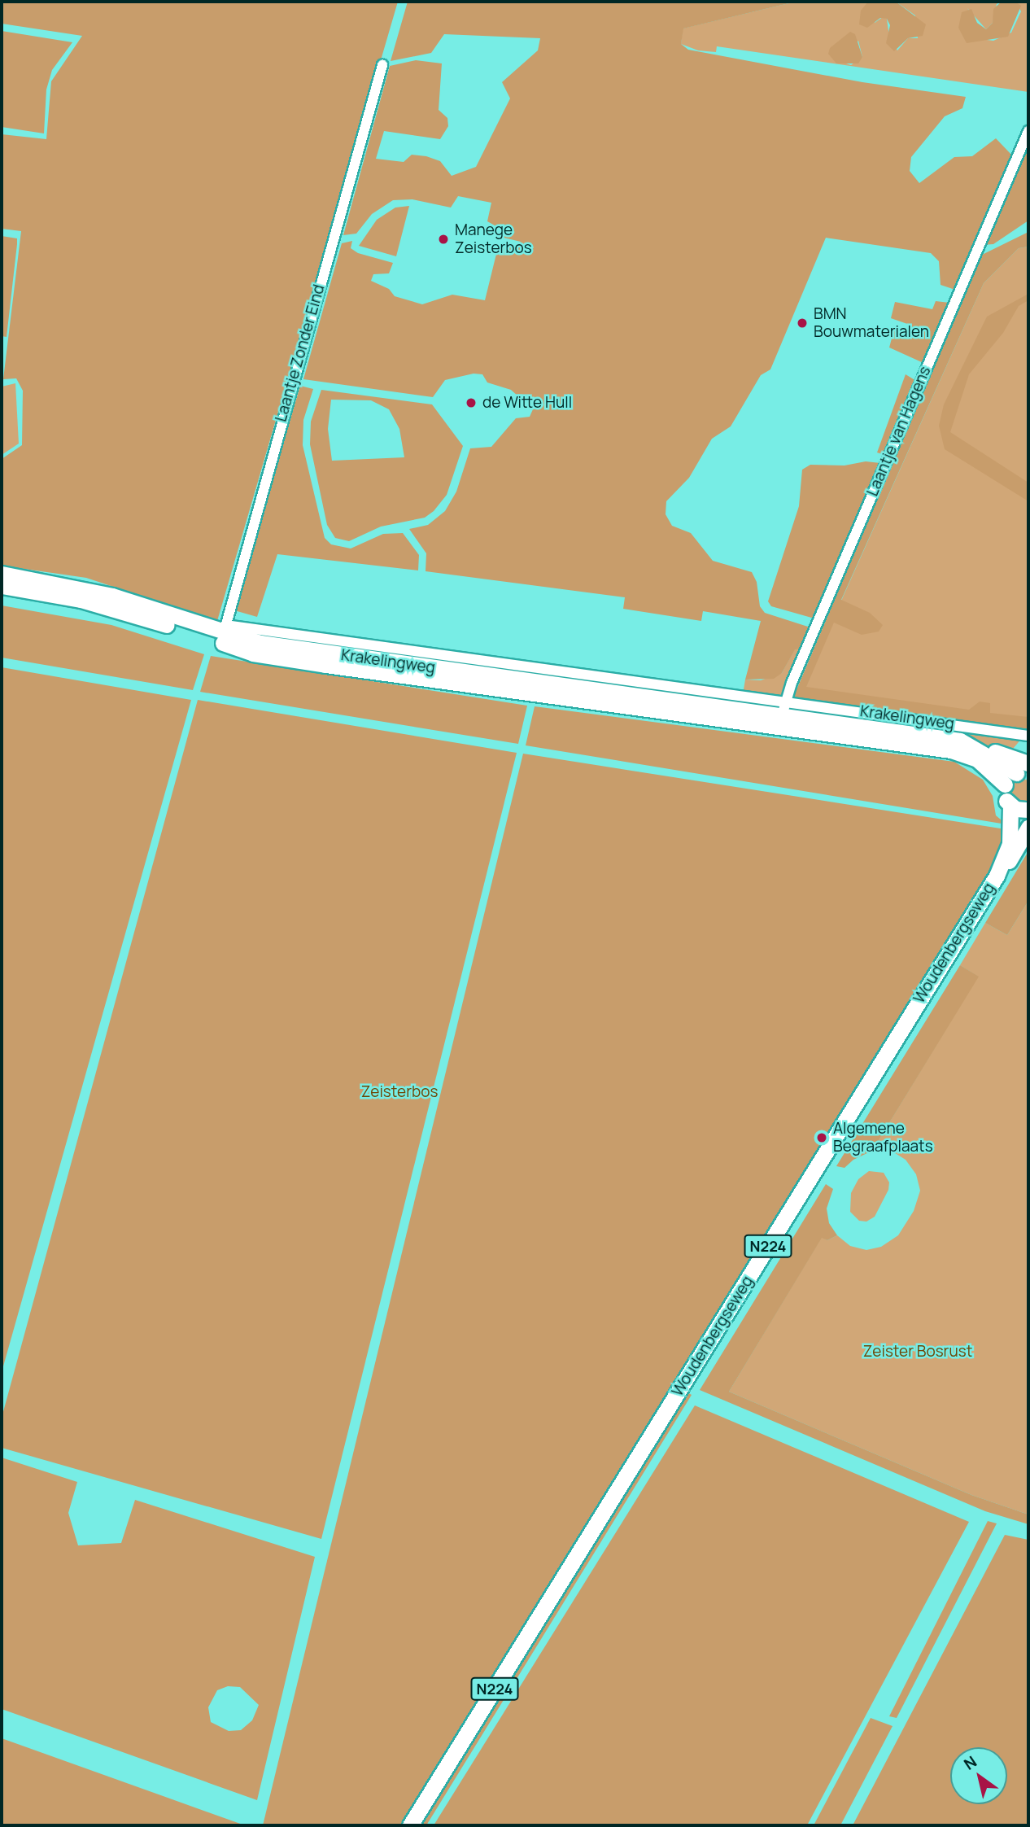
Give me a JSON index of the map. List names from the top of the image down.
{
  "streets": {
    "main road": ["Krakelingweg", "Woudenbergseweg", "N224"],
    "street": ["Laantje Zonder Eind", "Laantje van Hagens"]
  },
  "crossings": [
    ["Laantje Zonder Eind", "Krakelingweg"],
    ["Laantje van Hagens", "Krakelingweg"],
    ["Krakelingweg", "N224"],
    ["Woudenbergseweg", "N224"]
  ],
  "parks": ["Zeisterbos", "Zeister Bosrust"],
  "places": [
    "Manege Zeisterbos",
    "BMN Bouwmaterialen",
    "de Witte Hull",
    "Algemene Begraafplaats"
  ],
  "north": "top left"
}
